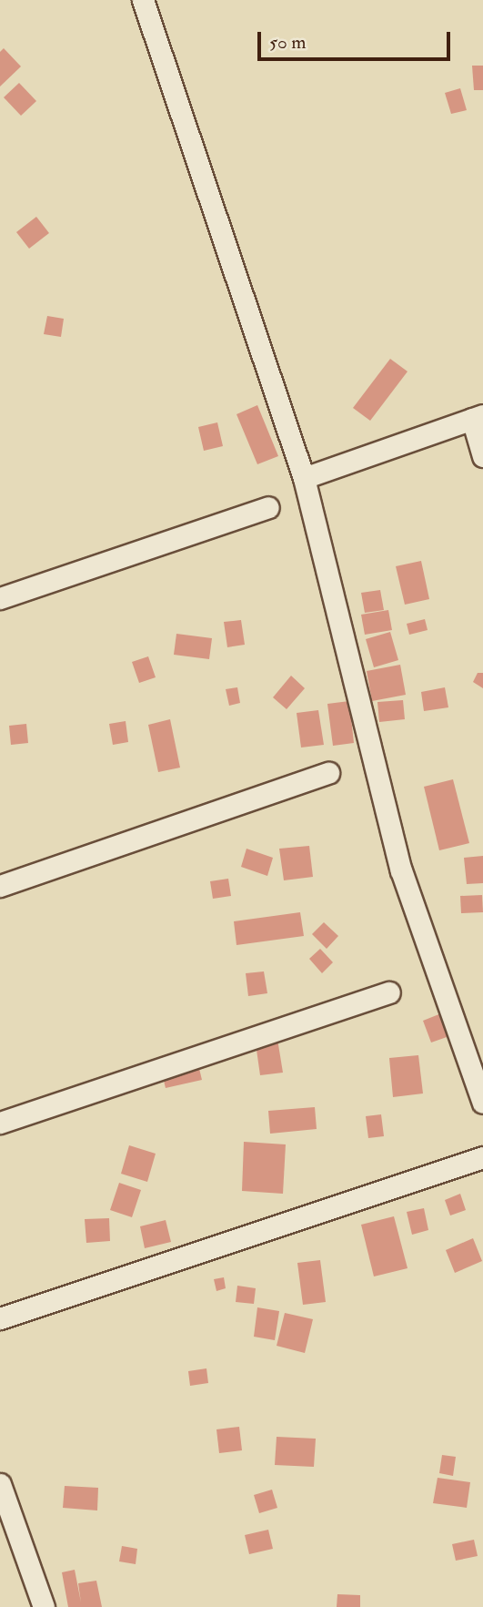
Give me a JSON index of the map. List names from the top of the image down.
{
  "scale_bar": "50 m"
}
